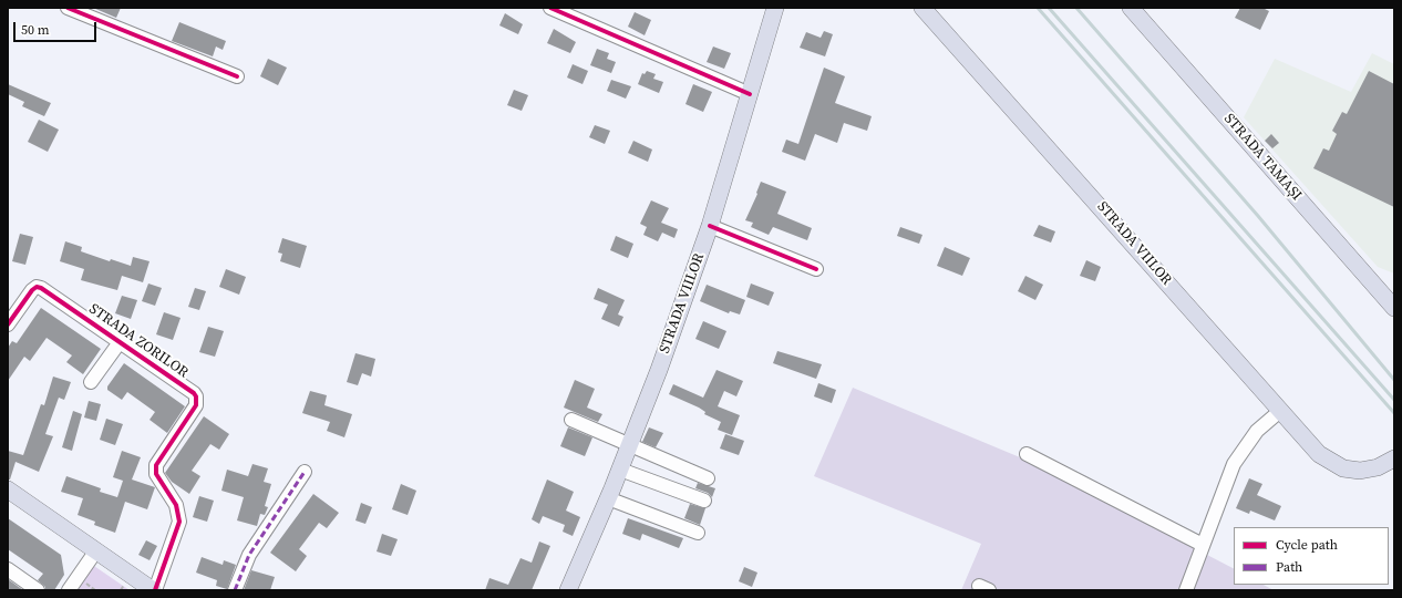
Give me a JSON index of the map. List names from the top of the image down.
{
  "streets": {
    "main road": ["STRADA TAMAȘI", "STRADA VIILOR"],
    "street": ["STRADA ZORILOR"]
  },
  "legend": ["Cycle path", "Path"],
  "scale_bar": "50 m"
}
